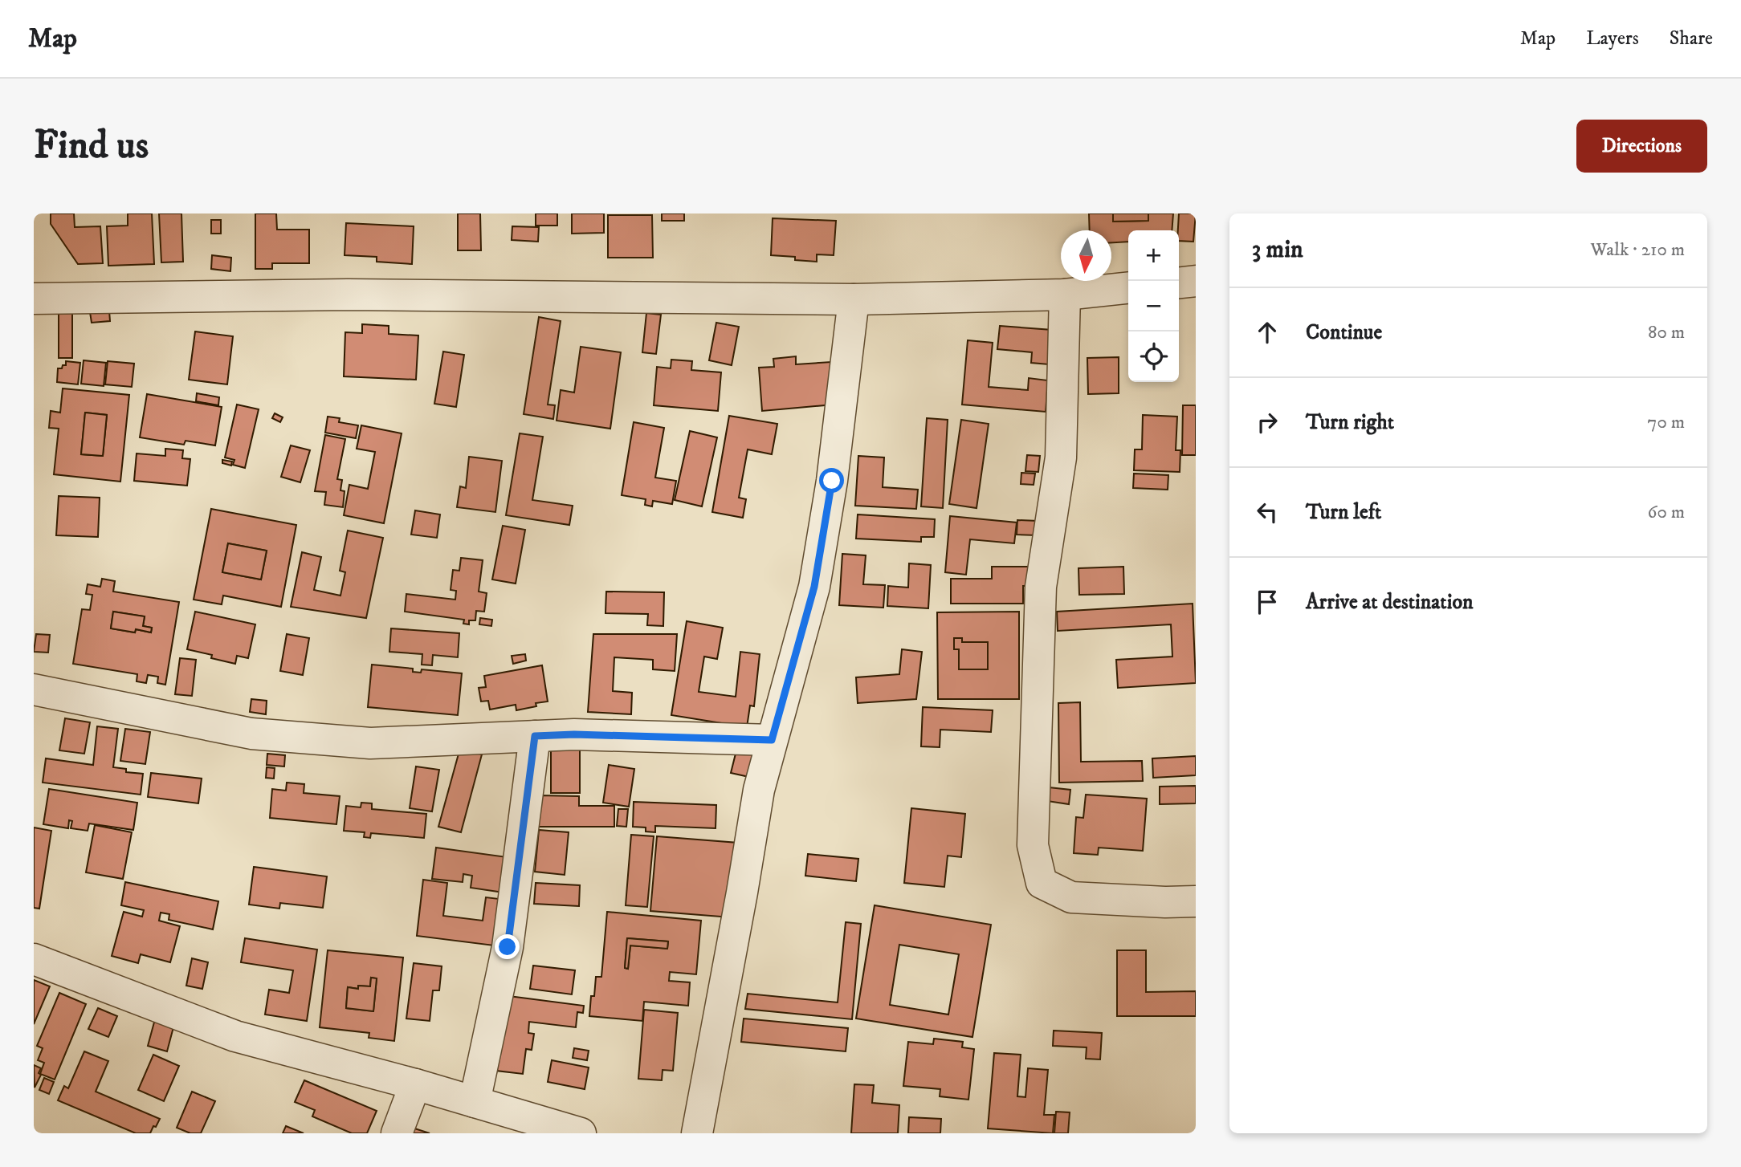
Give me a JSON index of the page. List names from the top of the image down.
{
  "north": "bottom",
  "page": {
    "header": "Map",
    "nav": ["Map", "Layers", "Share"],
    "buttons": "Directions",
    "title": "Find us",
    "heading": ["3 min", "Walk · 210 m"],
    "map_buttons": ["+", "−"],
    "list": [
      ["Continue", "80 m"],
      ["Turn right", "70 m"],
      ["Turn left", "60 m"],
      "Arrive at destination"
    ]
  }
}
